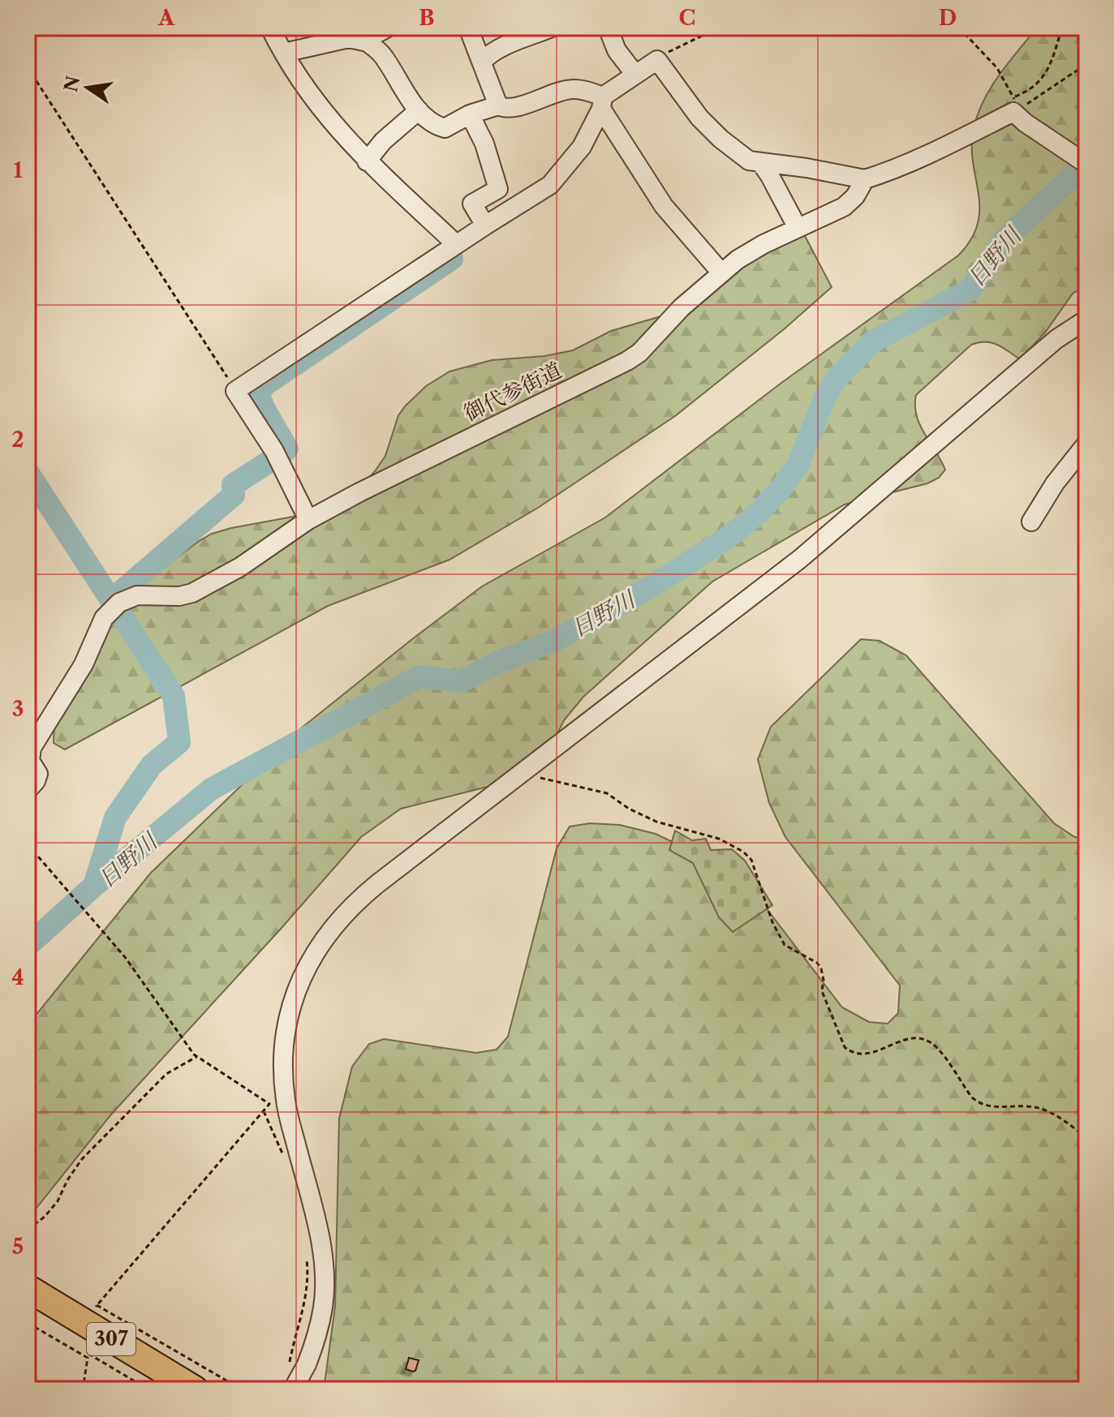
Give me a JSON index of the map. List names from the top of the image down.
{
  "streets": {
    "highway": ["307"],
    "street": ["御代参街道"]
  },
  "water": ["日野川"],
  "north": "left",
  "grid": {
    "columns": [
      "A",
      "B",
      "C",
      "D"
    ],
    "rows": [
      "1",
      "2",
      "3",
      "4",
      "5"
    ]
  }
}
